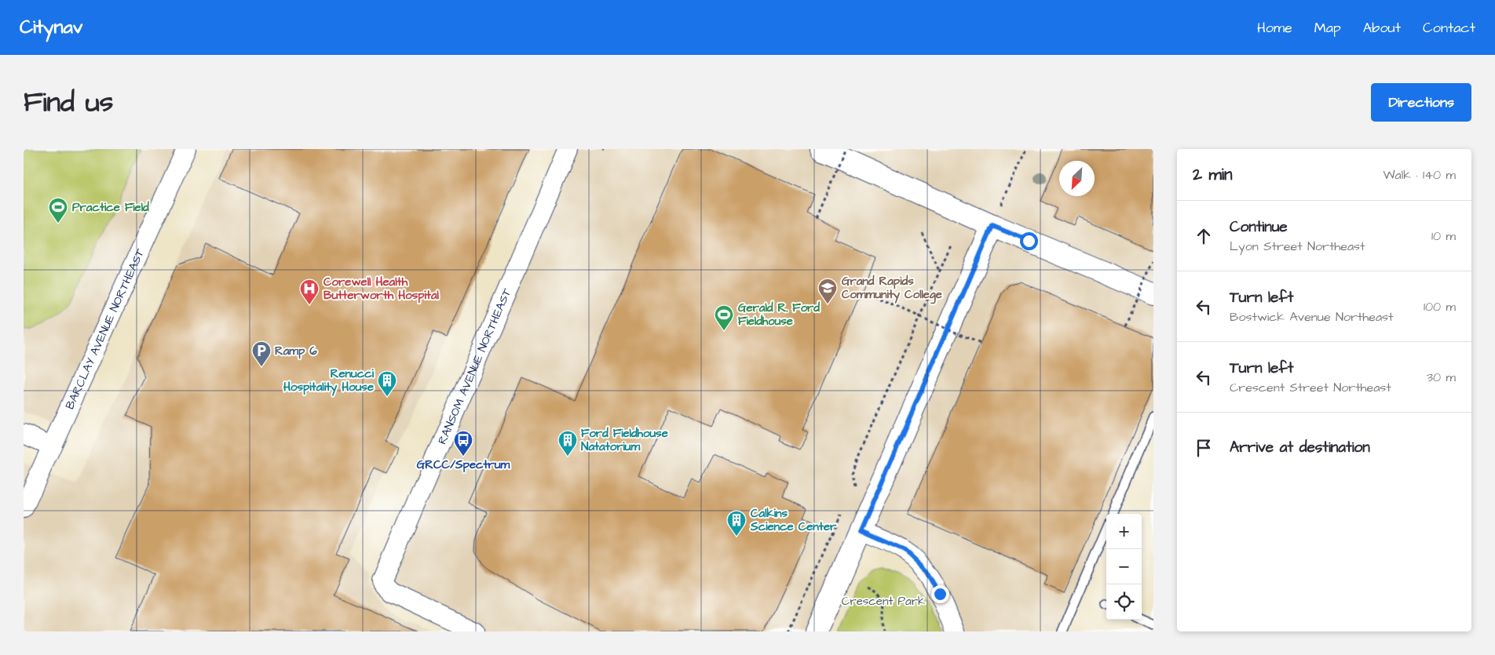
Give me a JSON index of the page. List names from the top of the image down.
{
  "streets": {
    "street": ["BARCLAY AVENUE NORTHEAST", "RANSOM AVENUE NORTHEAST"]
  },
  "parks": ["Crescent Park"],
  "places": {
    "sports": ["Practice Field", "Gerald R. Ford Fieldhouse"],
    "school or university": ["Grand Rapids Community College"],
    "hospital": ["Corewell Health Butterworth Hospital"],
    "parking": ["Ramp 6"],
    "building": ["Renucci Hospitality House", "Ford Fieldhouse Natatorium", "Calkins Science Center"],
    "bus stop": ["GRCC/Spectrum"]
  },
  "north": "bottom left",
  "page": {
    "header": "Citynav",
    "nav": [
      "Home",
      "Map",
      "About",
      "Contact"
    ],
    "title": "Find us",
    "buttons": "Directions",
    "heading": ["2 min", "Walk · 140 m"],
    "list": [
      ["Continue", "Lyon Street Northeast", "10 m"],
      ["Turn left", "Bostwick Avenue Northeast", "100 m"],
      ["Turn left", "Crescent Street Northeast", "30 m"],
      "Arrive at destination"
    ],
    "map_buttons": ["+", "−"]
  }
}
